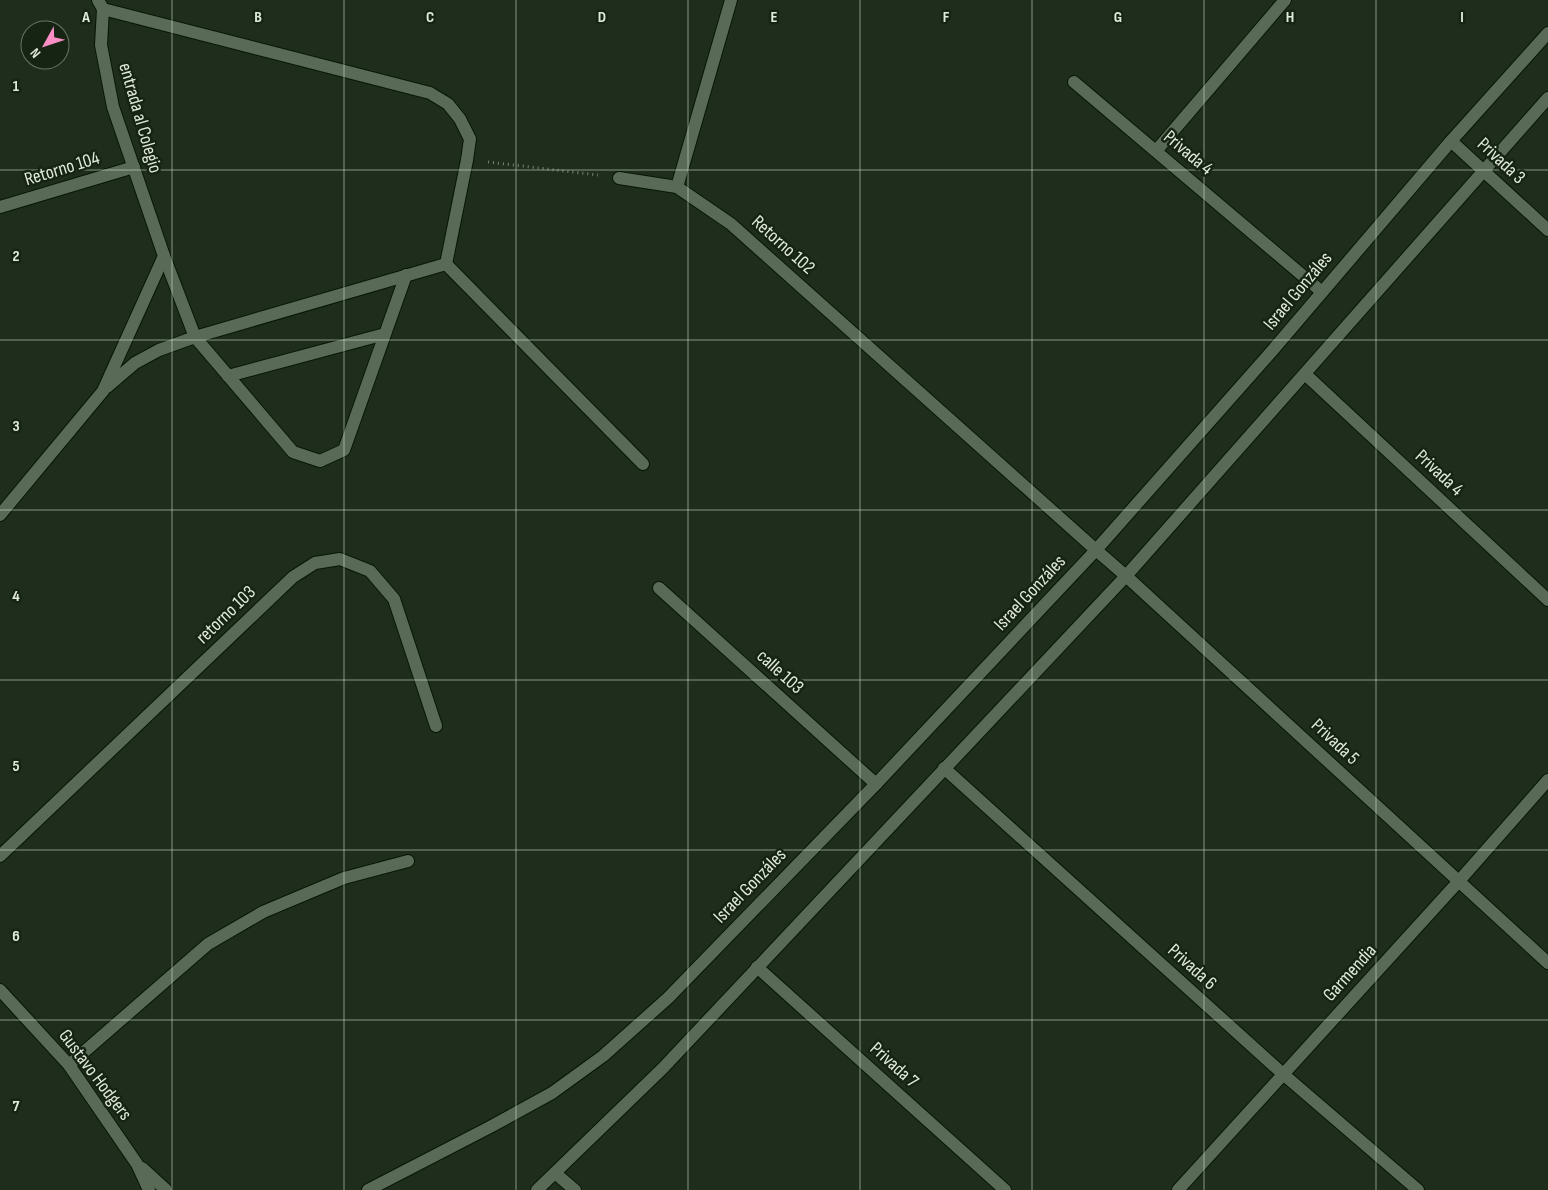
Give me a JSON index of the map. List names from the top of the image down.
{
  "streets": {
    "street": [
      "entrada al Colegio",
      "Privada 4",
      "Privada 3",
      "Retorno 104",
      "Retorno 102",
      "Israel Gonzáles",
      "retorno 103",
      "calle 103",
      "Privada 5",
      "Privada 6",
      "Garmendia",
      "Privada 7",
      "Gustavo Hodgers"
    ]
  },
  "crossings": [
    ["entrada al Colegio", "Retorno 104"],
    ["Privada 4", "Israel Gonzáles"],
    ["Privada 3", "Israel Gonzáles"],
    ["Retorno 102", "Israel Gonzáles"],
    ["Retorno 102", "Privada 5"],
    ["Israel Gonzáles", "calle 103"],
    ["Israel Gonzáles", "Privada 5"],
    ["Privada 5", "Garmendia"],
    ["Privada 6", "Garmendia"]
  ],
  "north": "bottom left",
  "grid": {
    "columns": [
      "A",
      "B",
      "C",
      "D",
      "E",
      "F",
      "G",
      "H",
      "I"
    ],
    "rows": [
      "1",
      "2",
      "3",
      "4",
      "5",
      "6",
      "7"
    ]
  }
}
